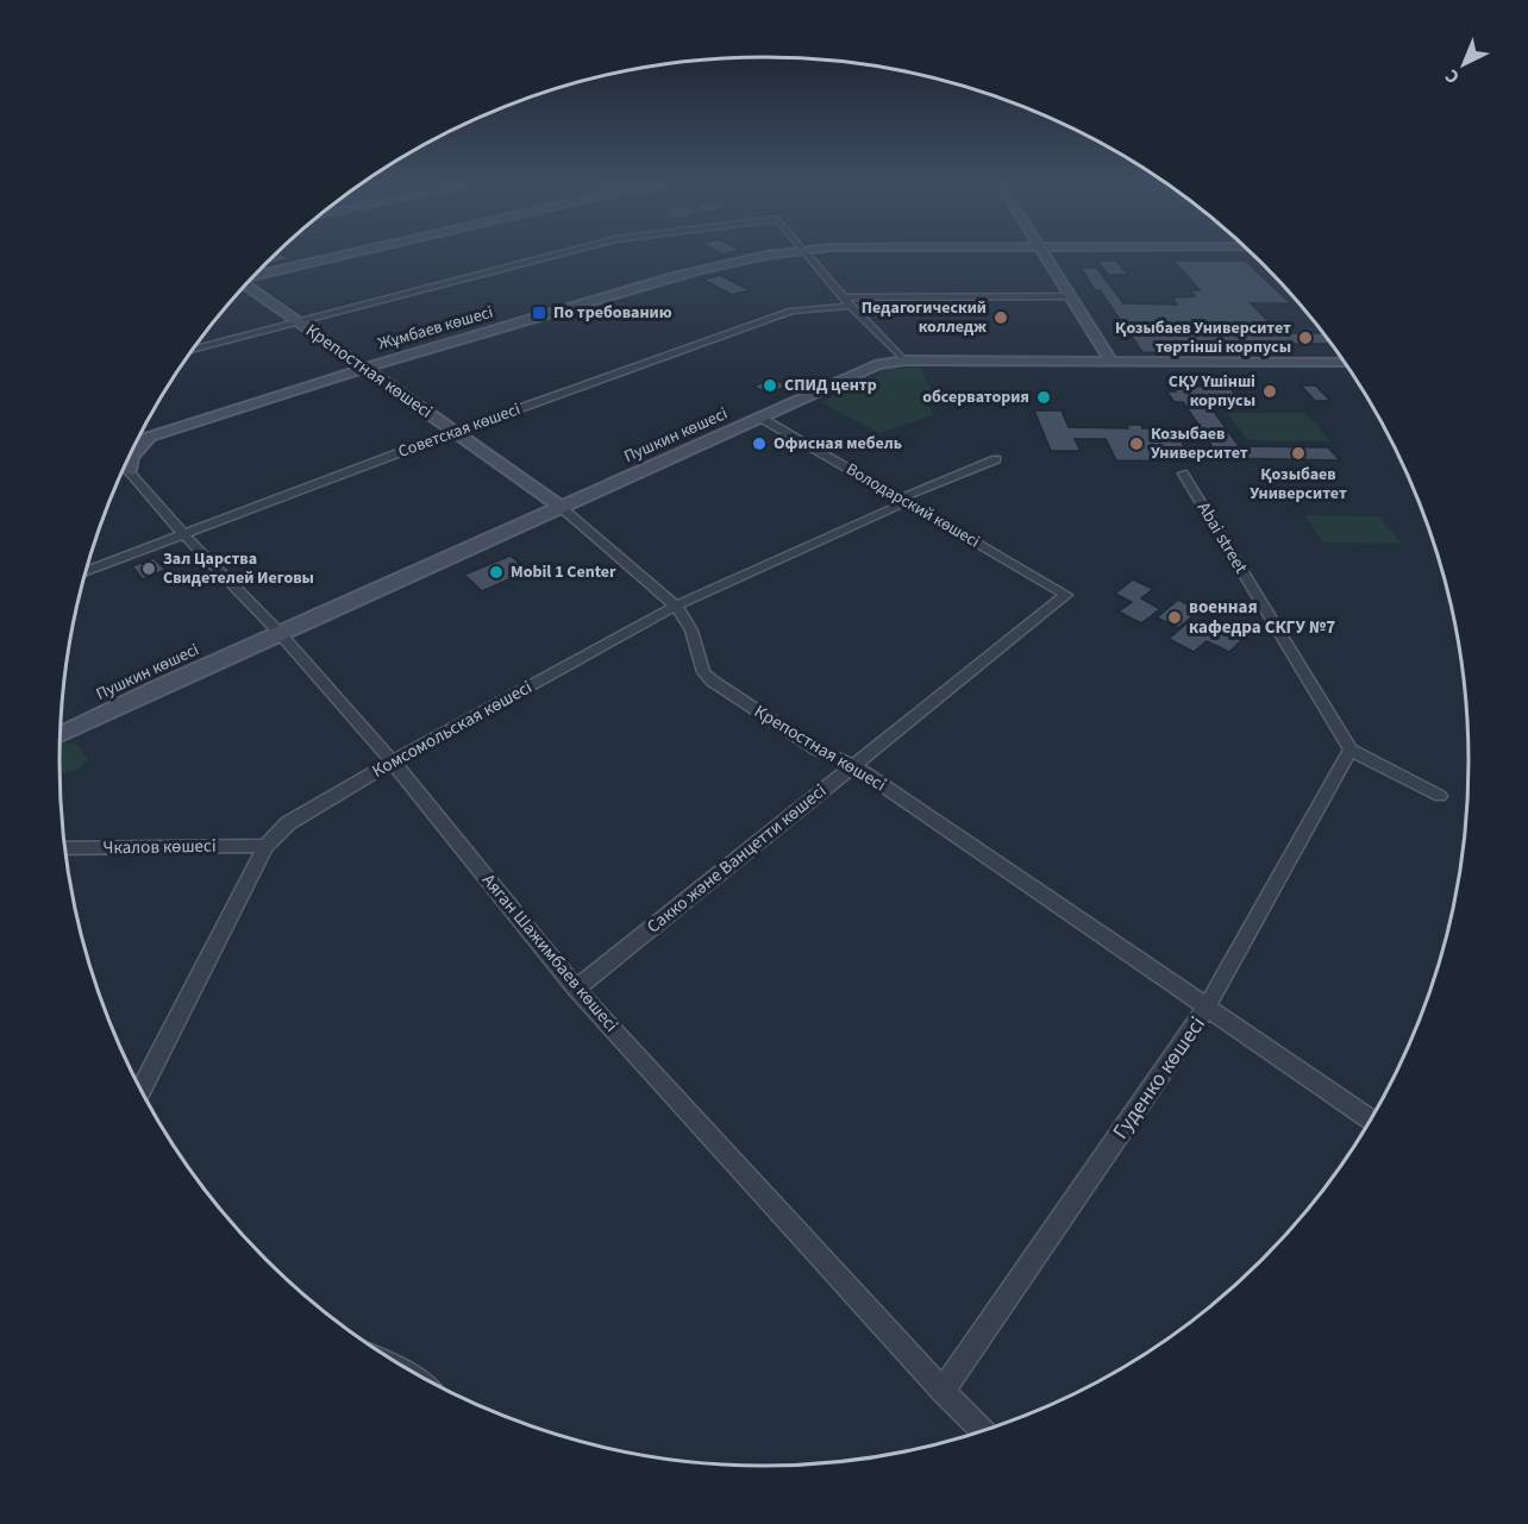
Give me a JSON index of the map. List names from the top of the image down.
{
  "streets": {
    "street": [
      "Жұмбаев көшесі",
      "Крепостная көшесі",
      "Советская көшесі",
      "Пушкин көшесі",
      "Володарский көшесі",
      "Abai street",
      "Комсомольская көшесі",
      "Чкалов көшесі",
      "Сакко және Ванцетти көшесі",
      "Аяган Шажимбаев көшесі",
      "Гуденко көшесі"
    ]
  },
  "crossings": [
    ["Жұмбаев көшесі", "Крепостная көшесі"],
    ["Крепостная көшесі", "Советская көшесі"],
    ["Крепостная көшесі", "Пушкин көшесі"],
    ["Крепостная көшесі", "Комсомольская көшесі"],
    ["Крепостная көшесі", "Сакко және Ванцетти көшесі"],
    ["Крепостная көшесі", "Гуденко көшесі"],
    ["Советская көшесі", "Аяган Шажимбаев көшесі"],
    ["Пушкин көшесі", "Володарский көшесі"],
    ["Пушкин көшесі", "Аяган Шажимбаев көшесі"],
    ["Володарский көшесі", "Комсомольская көшесі"],
    ["Володарский көшесі", "Сакко және Ванцетти көшесі"],
    ["Abai street", "Гуденко көшесі"],
    ["Комсомольская көшесі", "Чкалов көшесі"],
    ["Комсомольская көшесі", "Аяган Шажимбаев көшесі"],
    ["Сакко және Ванцетти көшесі", "Аяган Шажимбаев көшесі"],
    ["Аяган Шажимбаев көшесі", "Гуденко көшесі"]
  ],
  "places": {
    "transit": ["По требованию"],
    "other": [
      "Педагогический колледж",
      "Қозыбаев Университет төртінші корпусы",
      "СПИД центр",
      "СҚУ Үшінші корпусы",
      "обсерватория",
      "Офисная мебель",
      "Козыбаев Университет",
      "Қозыбаев Университет",
      "Зал Царства Свидетелей Иеговы",
      "Mobil 1 Center",
      "военная кафедра СКГУ №7"
    ]
  },
  "north": "bottom left"
}
